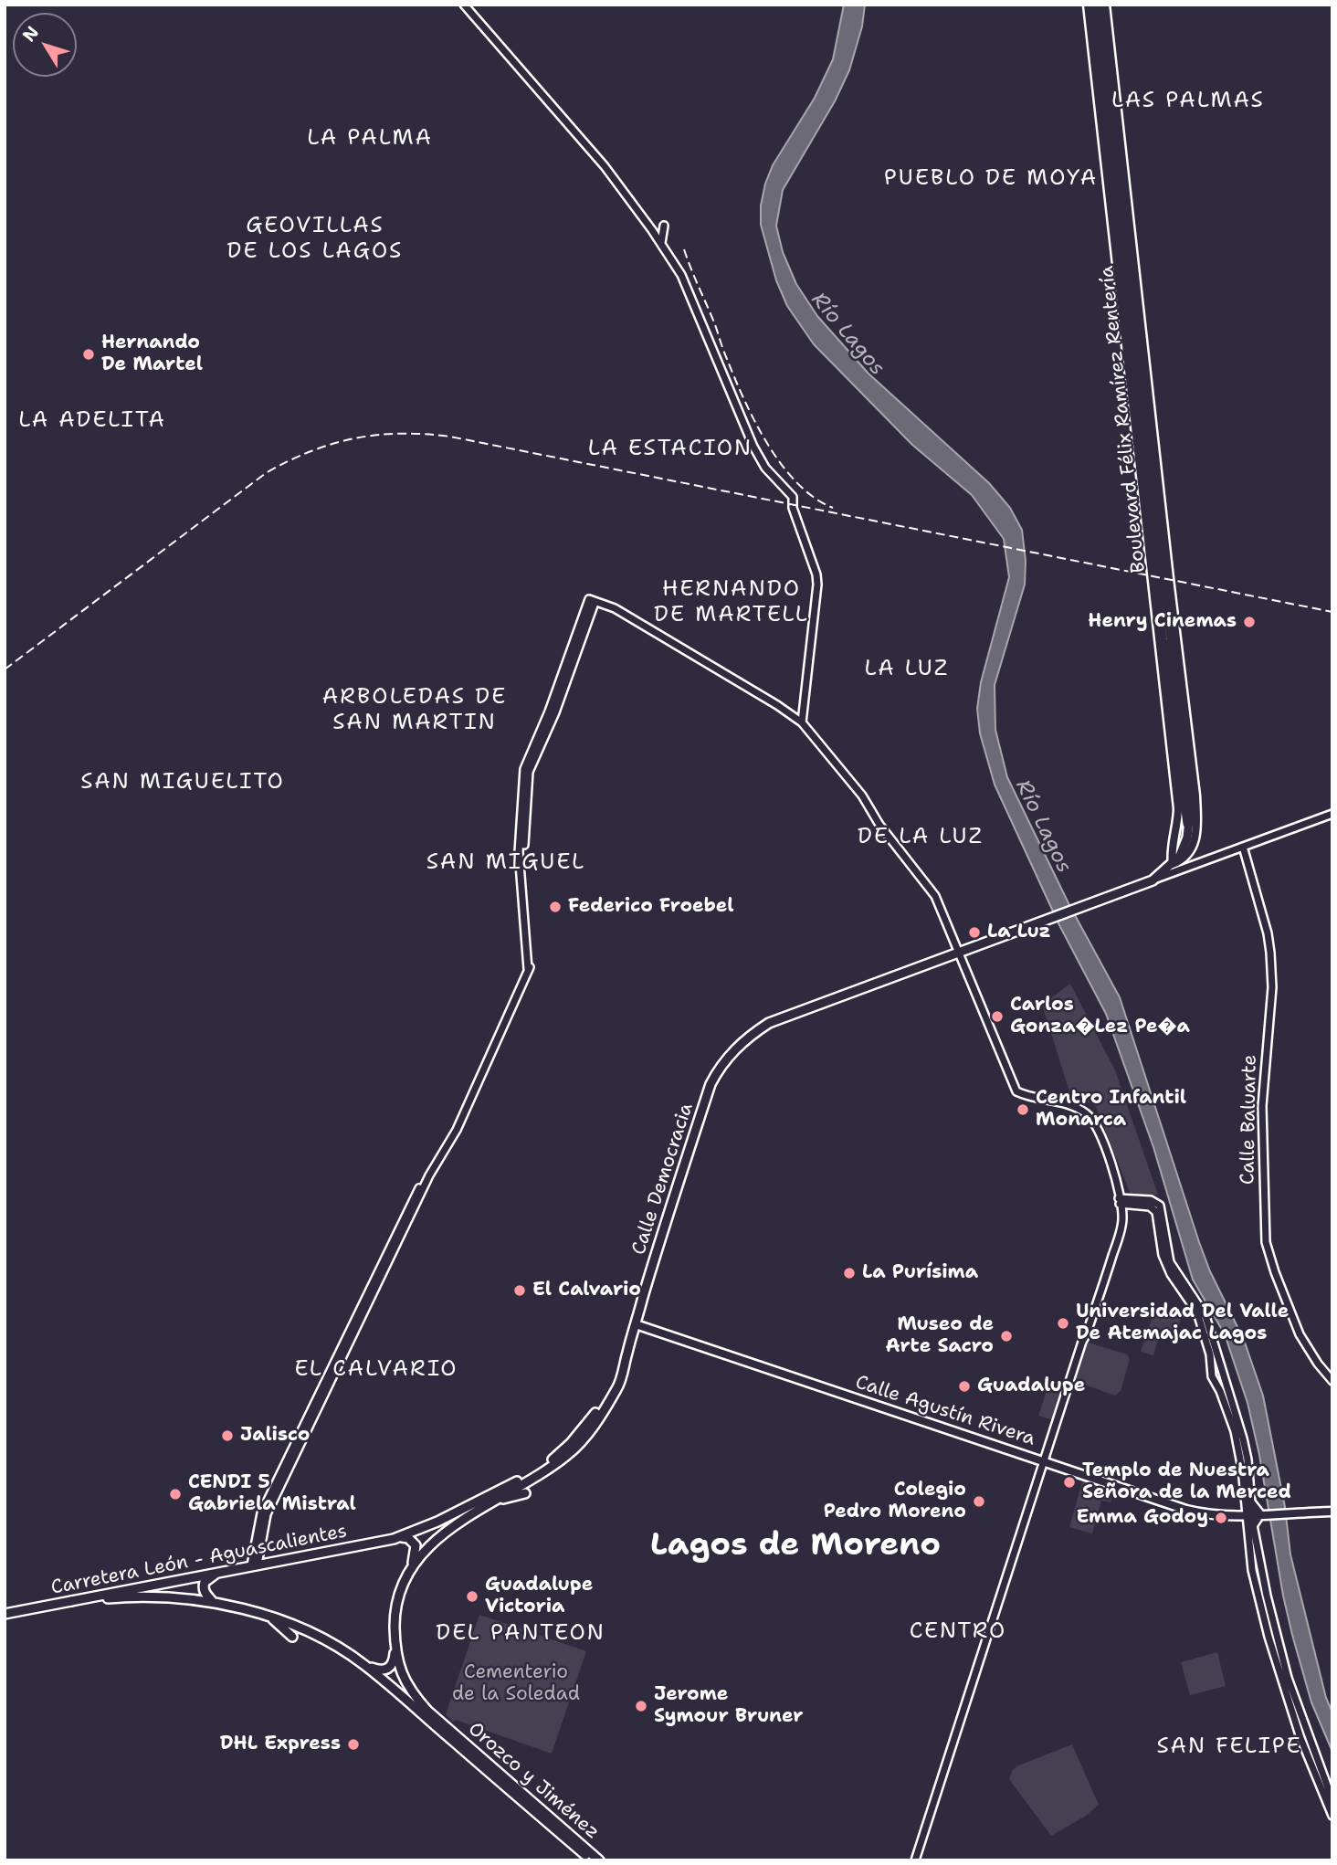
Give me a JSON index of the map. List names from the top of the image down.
{
  "streets": {
    "main road": [
      "Boulevard Félix Ramírez Rentería",
      "Calle Democracia",
      "Calle Agustín Rivera",
      "Carretera León - Aguascalientes",
      "Orozco y Jiménez"
    ],
    "street": ["Calle Baluarte"]
  },
  "crossings": [
    ["Boulevard Félix Ramírez Rentería", "Calle Democracia"],
    ["Calle Democracia", "Calle Agustín Rivera"],
    ["Calle Democracia", "Carretera León - Aguascalientes"]
  ],
  "districts": [
    "LAS PALMAS",
    "LA PALMA",
    "PUEBLO DE MOYA",
    "GEOVILLAS DE LOS LAGOS",
    "LA ADELITA",
    "LA ESTACION",
    "HERNANDO DE MARTELL",
    "LA LUZ",
    "ARBOLEDAS DE SAN MARTIN",
    "SAN MIGUELITO",
    "DE LA LUZ",
    "SAN MIGUEL",
    "EL CALVARIO",
    "Lagos de Moreno",
    "CENTRO",
    "DEL PANTEON",
    "SAN FELIPE"
  ],
  "water": ["Río Lagos"],
  "parks": ["Cementerio de la Soledad"],
  "places": [
    "Hernando De Martel",
    "Henry Cinemas",
    "Federico Froebel",
    "La Luz",
    "Carlos Gonza�Lez Pe�a",
    "Centro Infantil Monarca",
    "La Purísima",
    "El Calvario",
    "Universidad Del Valle De Atemajac Lagos",
    "Museo de Arte Sacro",
    "Guadalupe",
    "Jalisco",
    "Templo de Nuestra Señora de la Merced",
    "CENDI 5 Gabriela Mistral",
    "Colegio Pedro Moreno",
    "Emma Godoy",
    "Guadalupe Victoria",
    "Jerome Symour Bruner",
    "DHL Express"
  ],
  "north": "top left"
}
